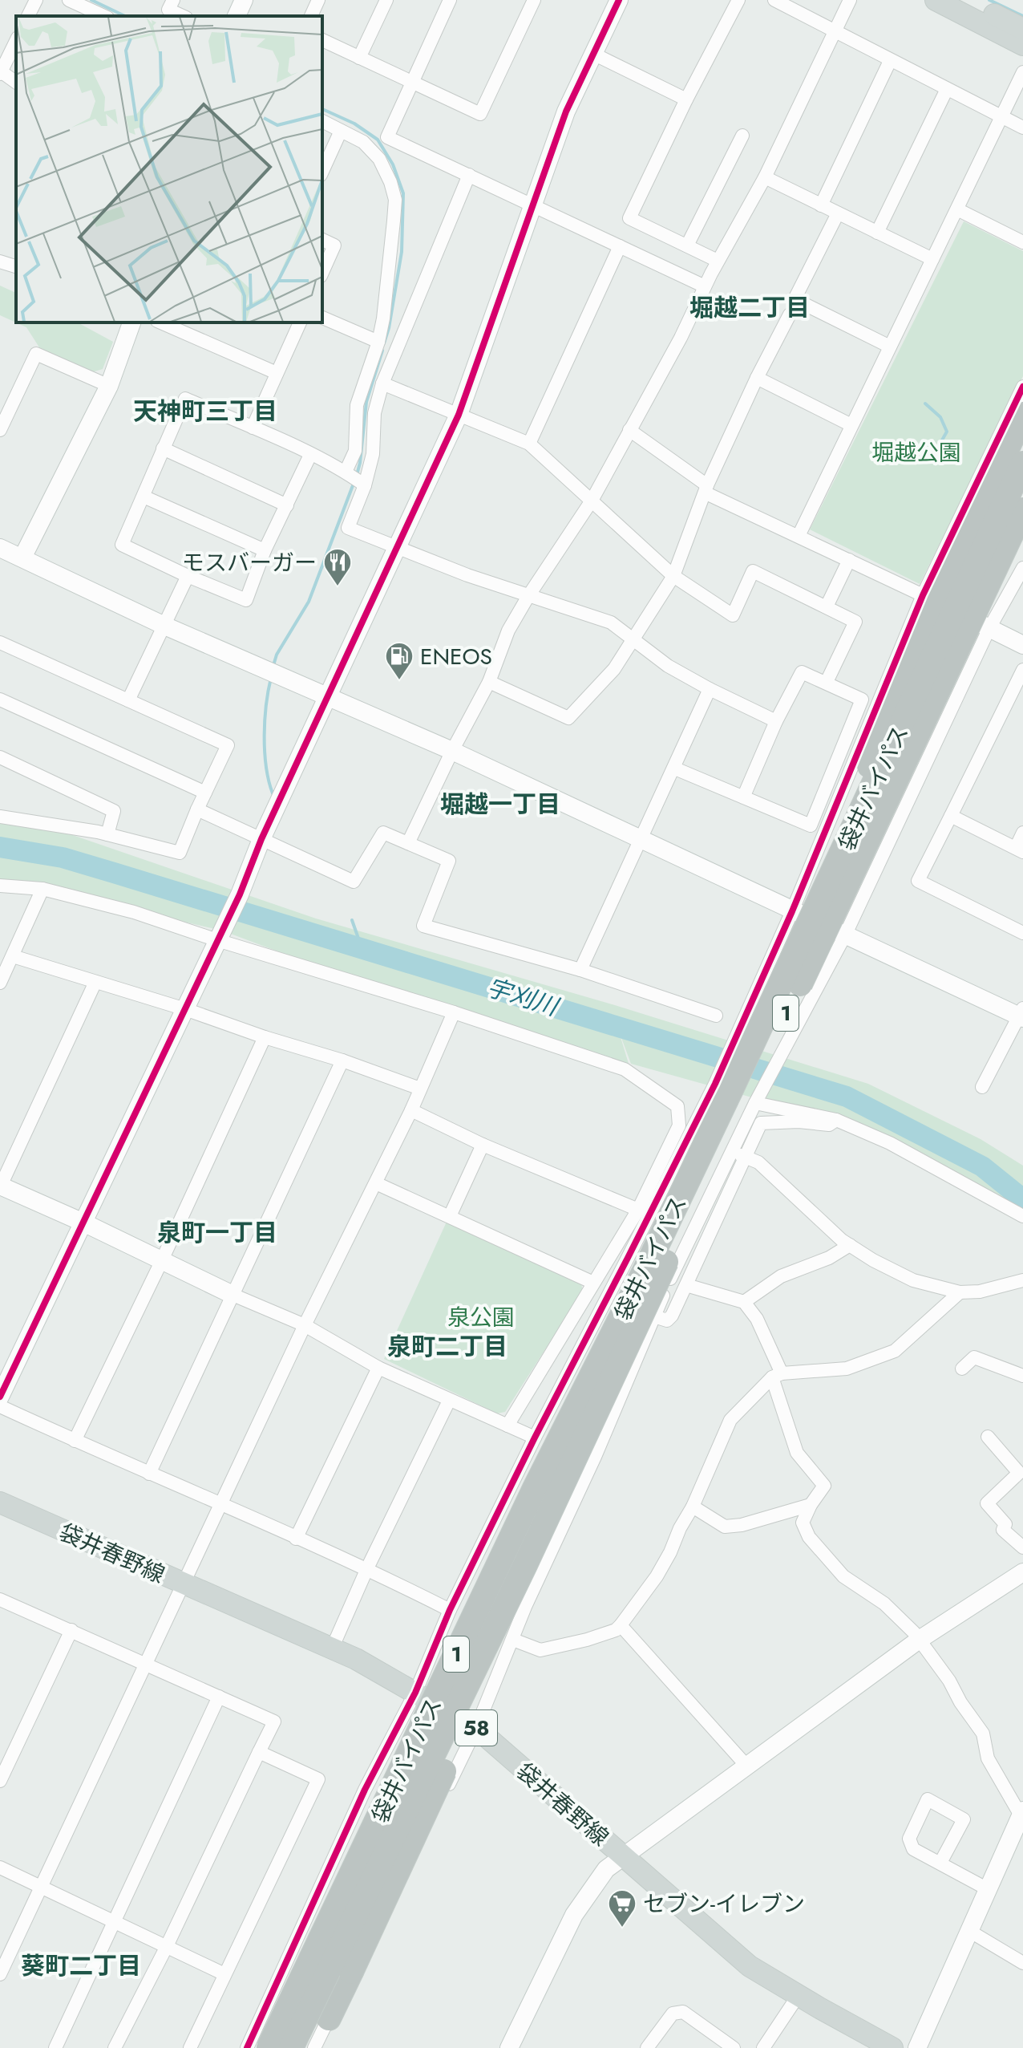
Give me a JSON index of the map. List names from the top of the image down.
{
  "streets": {
    "highway": ["袋井バイパス", "1"],
    "main road": ["袋井春野線", "58"]
  },
  "districts": [
    "堀越二丁目",
    "天神町三丁目",
    "堀越一丁目",
    "泉町一丁目",
    "泉町二丁目",
    "葵町二丁目"
  ],
  "water": ["宇刈川"],
  "parks": ["堀越公園", "泉公園"],
  "places": {
    "restaurant": ["モスバーガー"],
    "fuel station": ["ENEOS"],
    "supermarket": ["セブン-イレブン"]
  }
}
